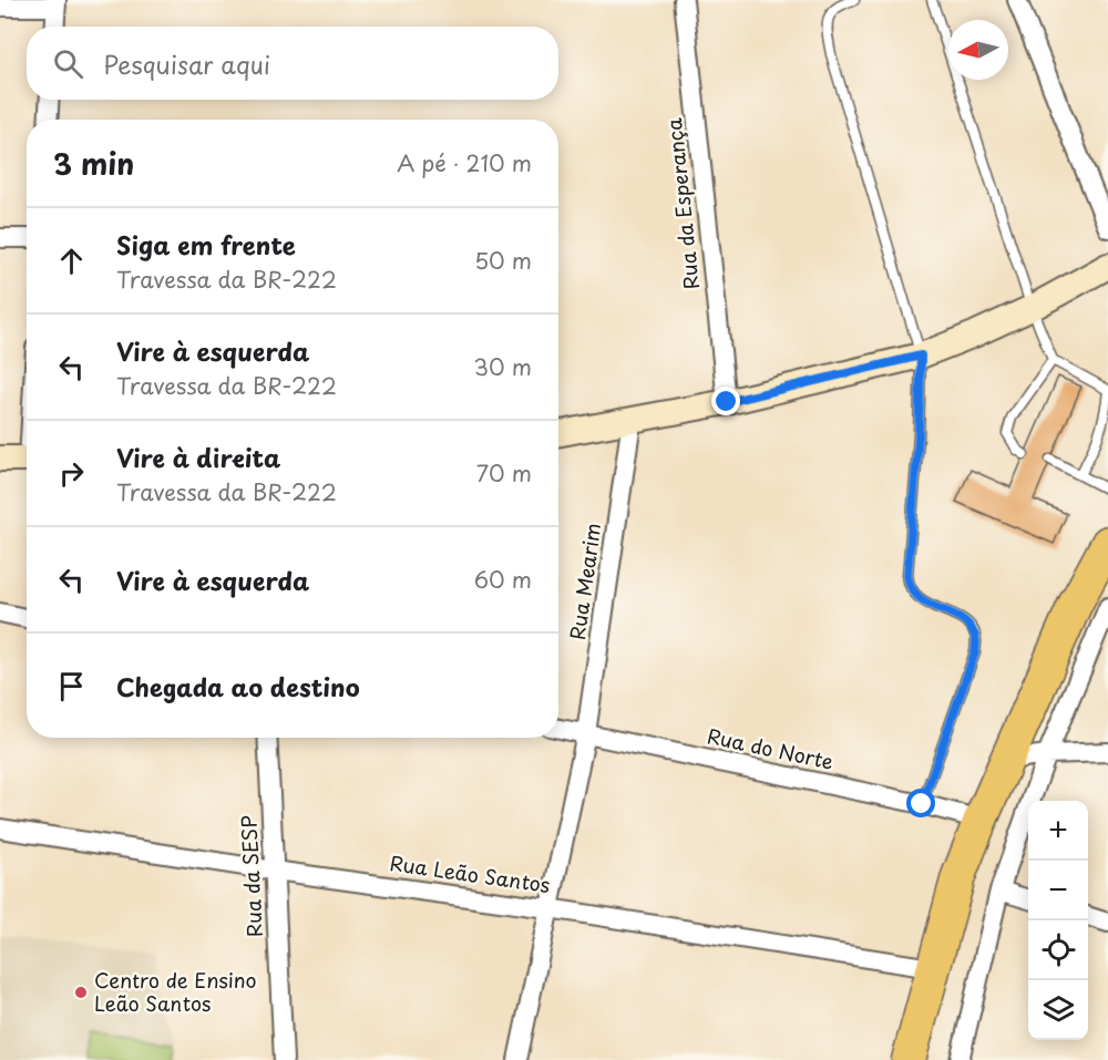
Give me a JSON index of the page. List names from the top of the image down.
{
  "streets": {
    "street": [
      "Rua da Esperança",
      "Rua Mearim",
      "Rua do Norte",
      "Rua Leão Santos",
      "Rua da SESP"
    ]
  },
  "crossings": [
    ["Rua Mearim", "Rua do Norte"],
    ["Rua Mearim", "Rua Leão Santos"],
    ["Rua Leão Santos", "Rua da SESP"]
  ],
  "places": ["Centro de Ensino Leão Santos"],
  "north": "left",
  "page": {
    "search": "Pesquisar aqui",
    "heading": ["3 min", "A pé · 210 m"],
    "list": [
      ["Siga em frente", "Travessa da BR-222", "50 m"],
      ["Vire à esquerda", "Travessa da BR-222", "30 m"],
      ["Vire à direita", "Travessa da BR-222", "70 m"],
      ["Vire à esquerda", "60 m"],
      "Chegada ao destino"
    ],
    "map_buttons": ["+", "−"]
  }
}
